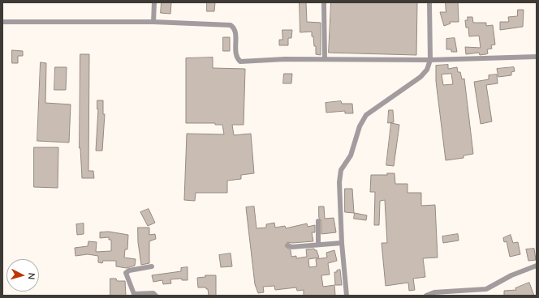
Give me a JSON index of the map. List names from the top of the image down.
{
  "north": "right"
}
